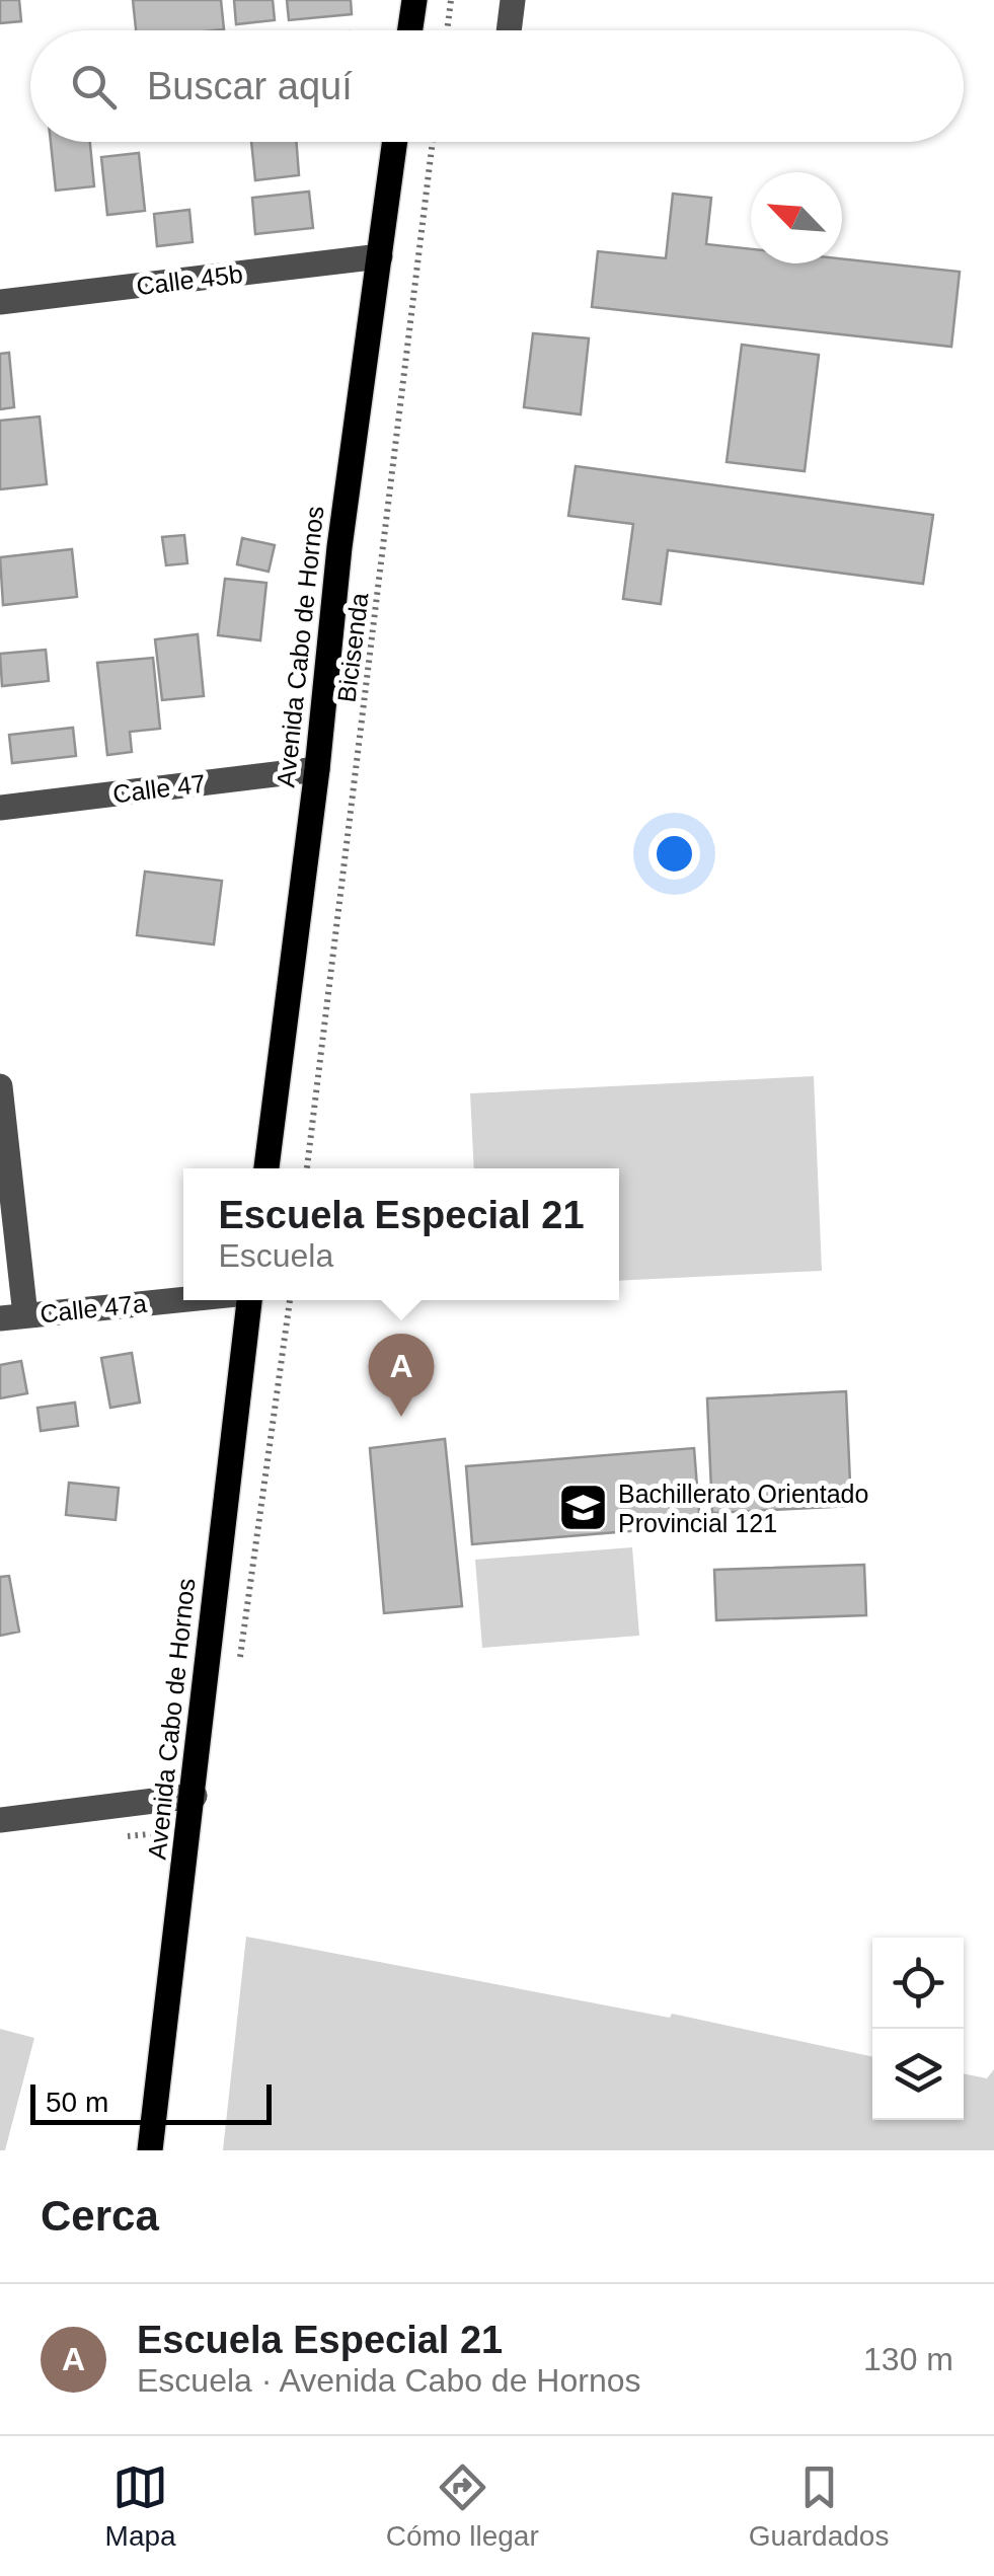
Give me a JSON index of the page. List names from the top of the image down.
{
  "streets": {
    "main road": ["Avenida Cabo de Hornos"],
    "street": ["Calle 45b", "Calle 47", "Calle 47a"],
    "path": ["Bicisenda"]
  },
  "crossings": [
    ["Calle 45b", "Avenida Cabo de Hornos"],
    ["Avenida Cabo de Hornos", "Calle 47"]
  ],
  "places": {
    "school or university": ["Bachillerato Orientado Provincial 121"]
  },
  "scale_bar": "50 m",
  "north": "top left",
  "page": {
    "search": "Buscar aquí",
    "popup": ["Escuela Especial 21", "Escuela"],
    "pins": "A",
    "scale": "50 m",
    "heading": "Cerca",
    "list": [
      {
        "mark": "A",
        "name": "Escuela Especial 21",
        "note": "Escuela · Avenida Cabo de Hornos",
        "value": "130 m"
      }
    ],
    "nav": ["Mapa", "Cómo llegar", "Guardados"]
  }
}
